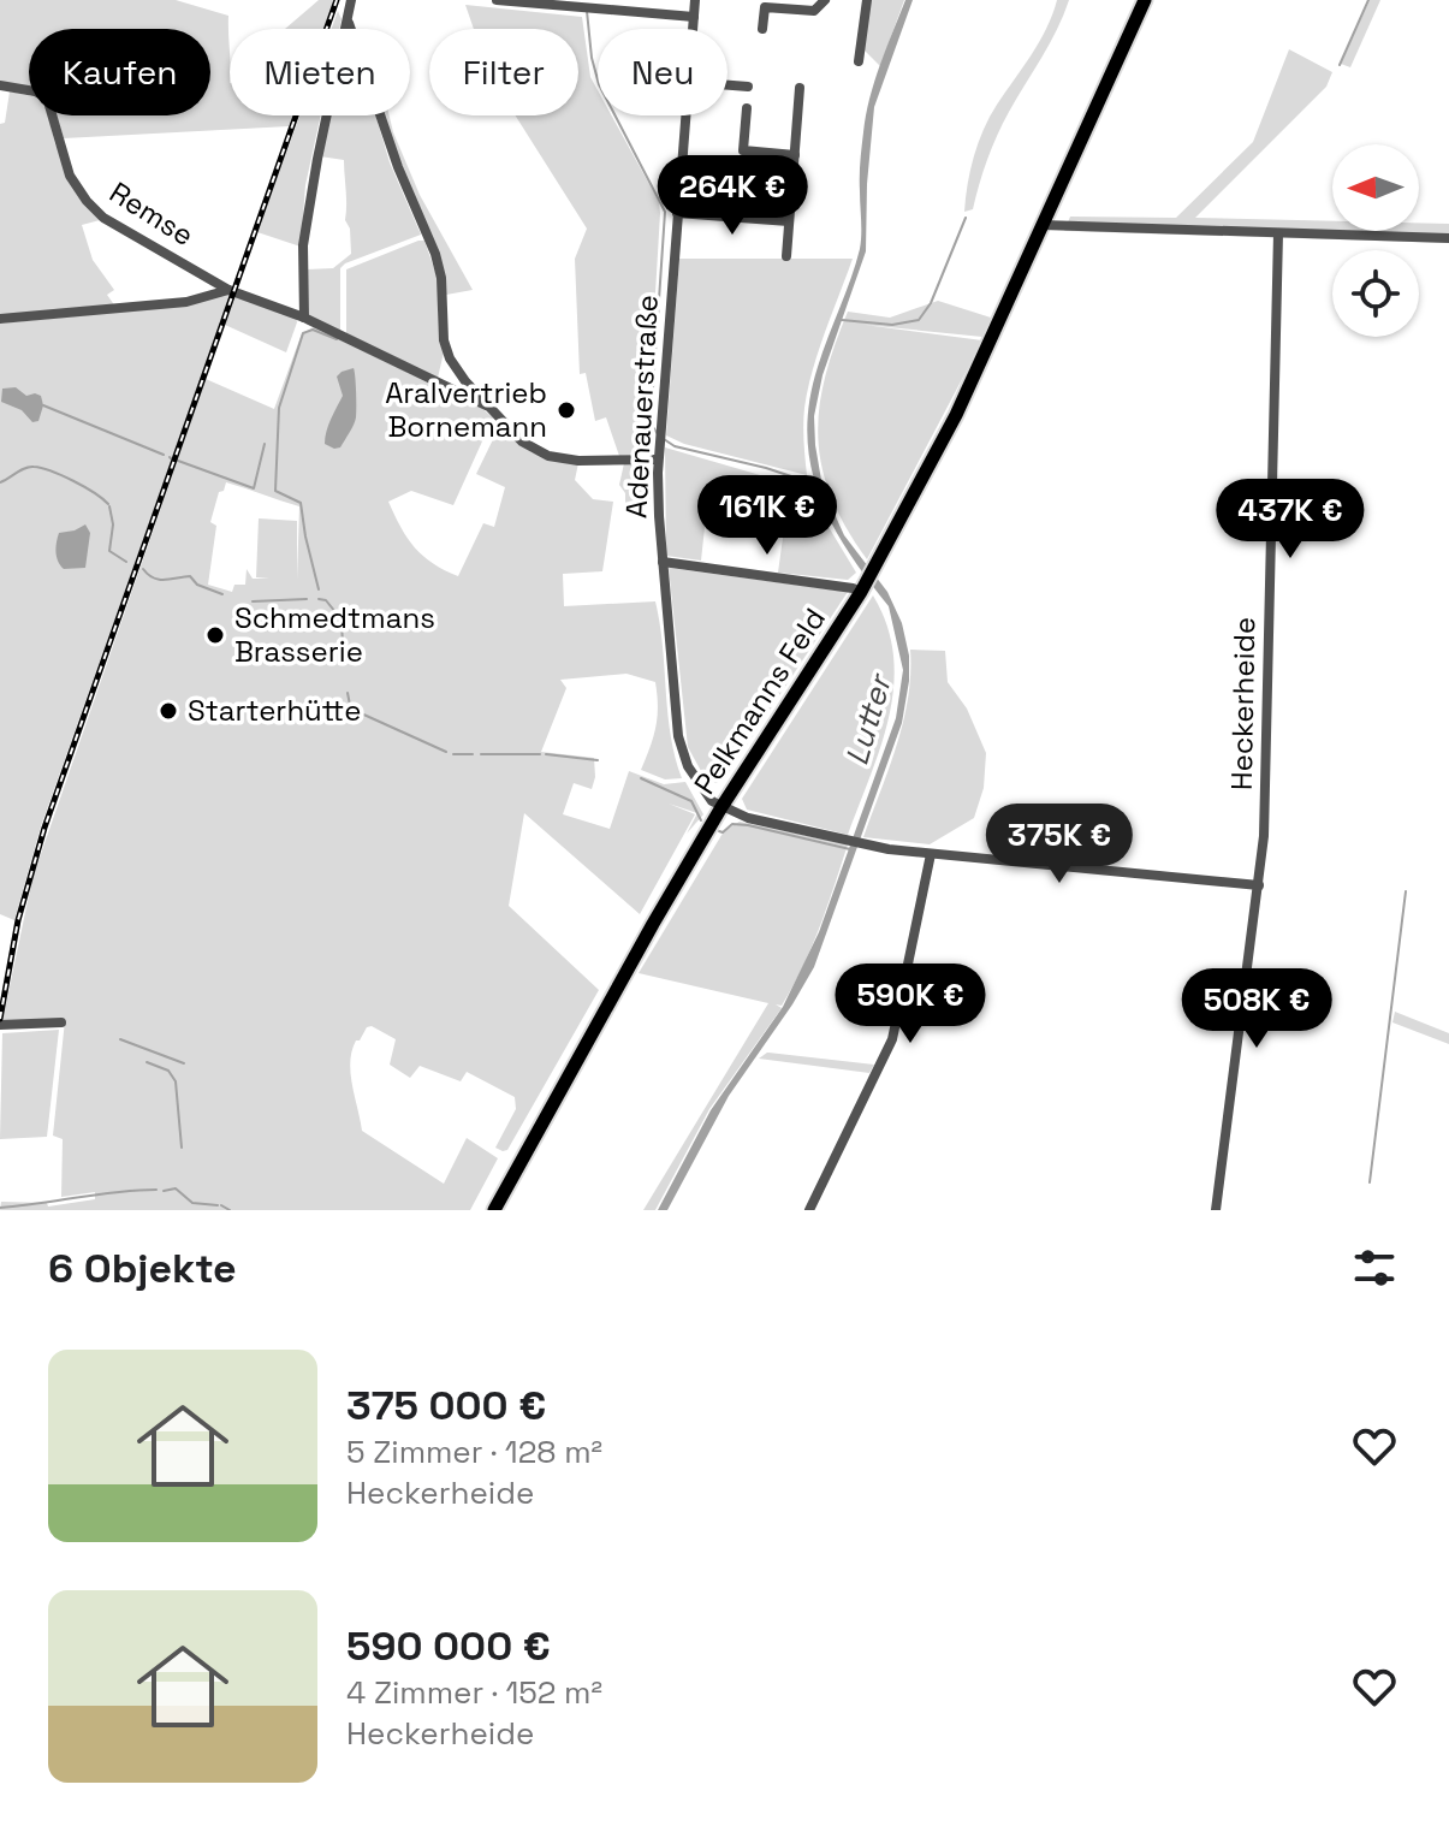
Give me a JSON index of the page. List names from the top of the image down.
{
  "streets": {
    "main road": ["Pelkmanns Feld"],
    "street": ["Remse", "Adenauerstraße", "Heckerheide"]
  },
  "crossings": [
    ["Adenauerstraße", "Pelkmanns Feld"]
  ],
  "water": ["Lutter"],
  "places": ["Aralvertrieb Bornemann", "Schmedtmans Brasserie", "Starterhütte"],
  "north": "left",
  "page": {
    "chip": [
      "Kaufen",
      "Mieten",
      "Filter",
      "Neu"
    ],
    "price": [
      "264K €",
      "161K €",
      "437K €",
      "375K €",
      "590K €",
      "508K €"
    ],
    "heading": "6 Objekte",
    "list": [
      {
        "name": "375 000 €",
        "note": "5 Zimmer · 128 m² · Heckerheide"
      },
      {
        "name": "590 000 €",
        "note": "4 Zimmer · 152 m² · Heckerheide"
      }
    ]
  }
}
